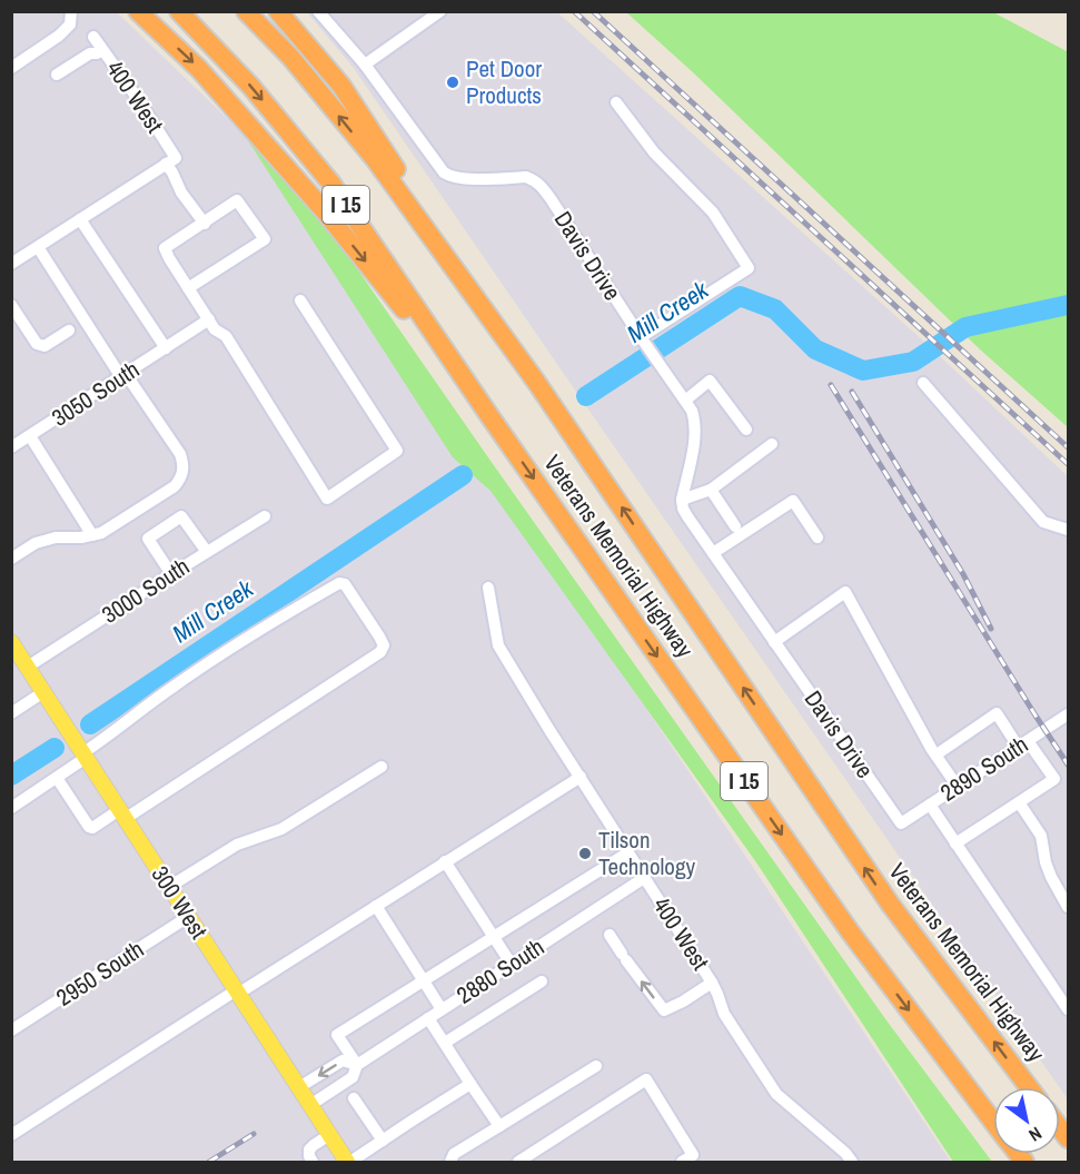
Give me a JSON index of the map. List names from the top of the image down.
{
  "streets": {
    "highway": ["I 15", "Veterans Memorial Highway"],
    "main road": ["300 West"],
    "street": [
      "400 West",
      "Davis Drive",
      "3050 South",
      "3000 South",
      "2890 South",
      "2880 South",
      "2950 South"
    ]
  },
  "crossings": [
    ["400 West", "2880 South"],
    ["Davis Drive", "2890 South"],
    ["3000 South", "300 West"],
    ["300 West", "2880 South"],
    ["300 West", "2950 South"]
  ],
  "water": ["Mill Creek"],
  "places": ["Pet Door Products", "Tilson Technology"],
  "north": "bottom right"
}
